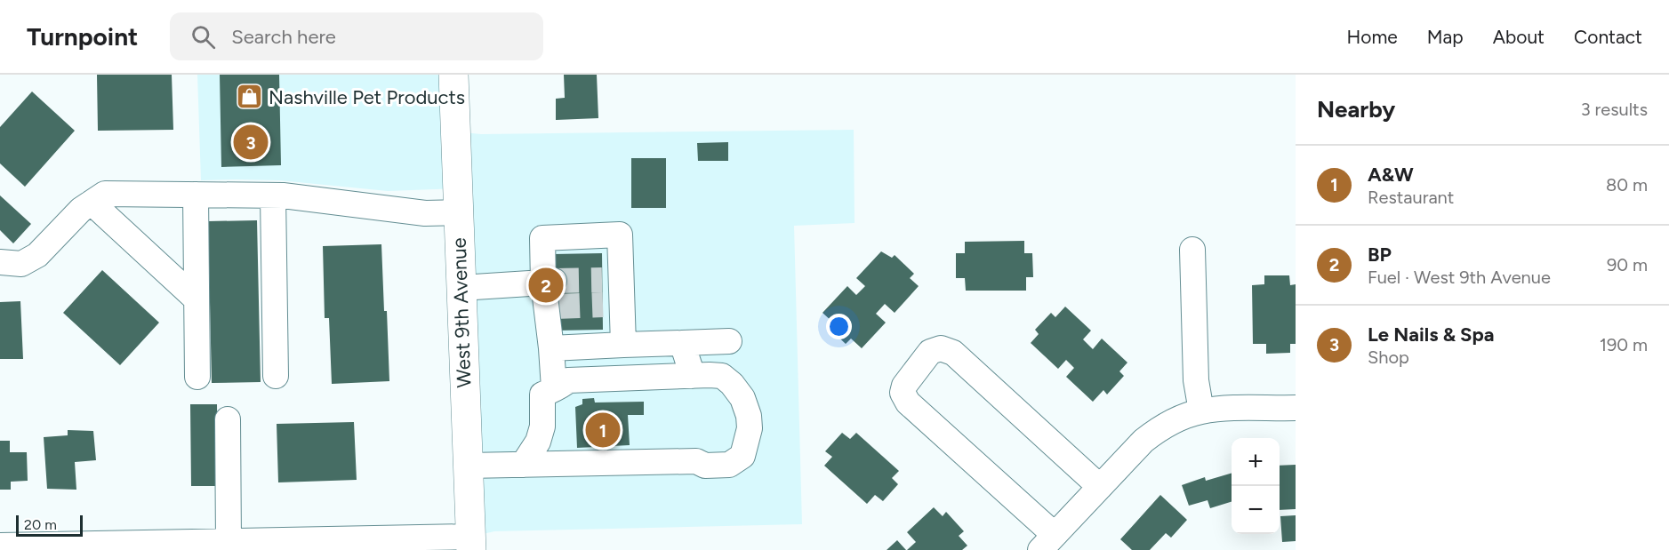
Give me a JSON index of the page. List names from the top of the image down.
{
  "streets": {
    "main road": ["West 9th Avenue"]
  },
  "places": {
    "shop": ["Nashville Pet Products"]
  },
  "scale_bar": "20 m",
  "page": {
    "header": "Turnpoint",
    "search": "Search here",
    "nav": [
      "Home",
      "Map",
      "About",
      "Contact"
    ],
    "heading": ["Nearby", "3 results"],
    "pins": ["3", "2", "1"],
    "list": [
      {
        "mark": "1",
        "name": "A&W",
        "note": "Restaurant",
        "value": "80 m"
      },
      {
        "mark": "2",
        "name": "BP",
        "note": "Fuel · West 9th Avenue",
        "value": "90 m"
      },
      {
        "mark": "3",
        "name": "Le Nails & Spa",
        "note": "Shop",
        "value": "190 m"
      }
    ],
    "map_buttons": ["+", "−"],
    "scale": "20 m"
  }
}
